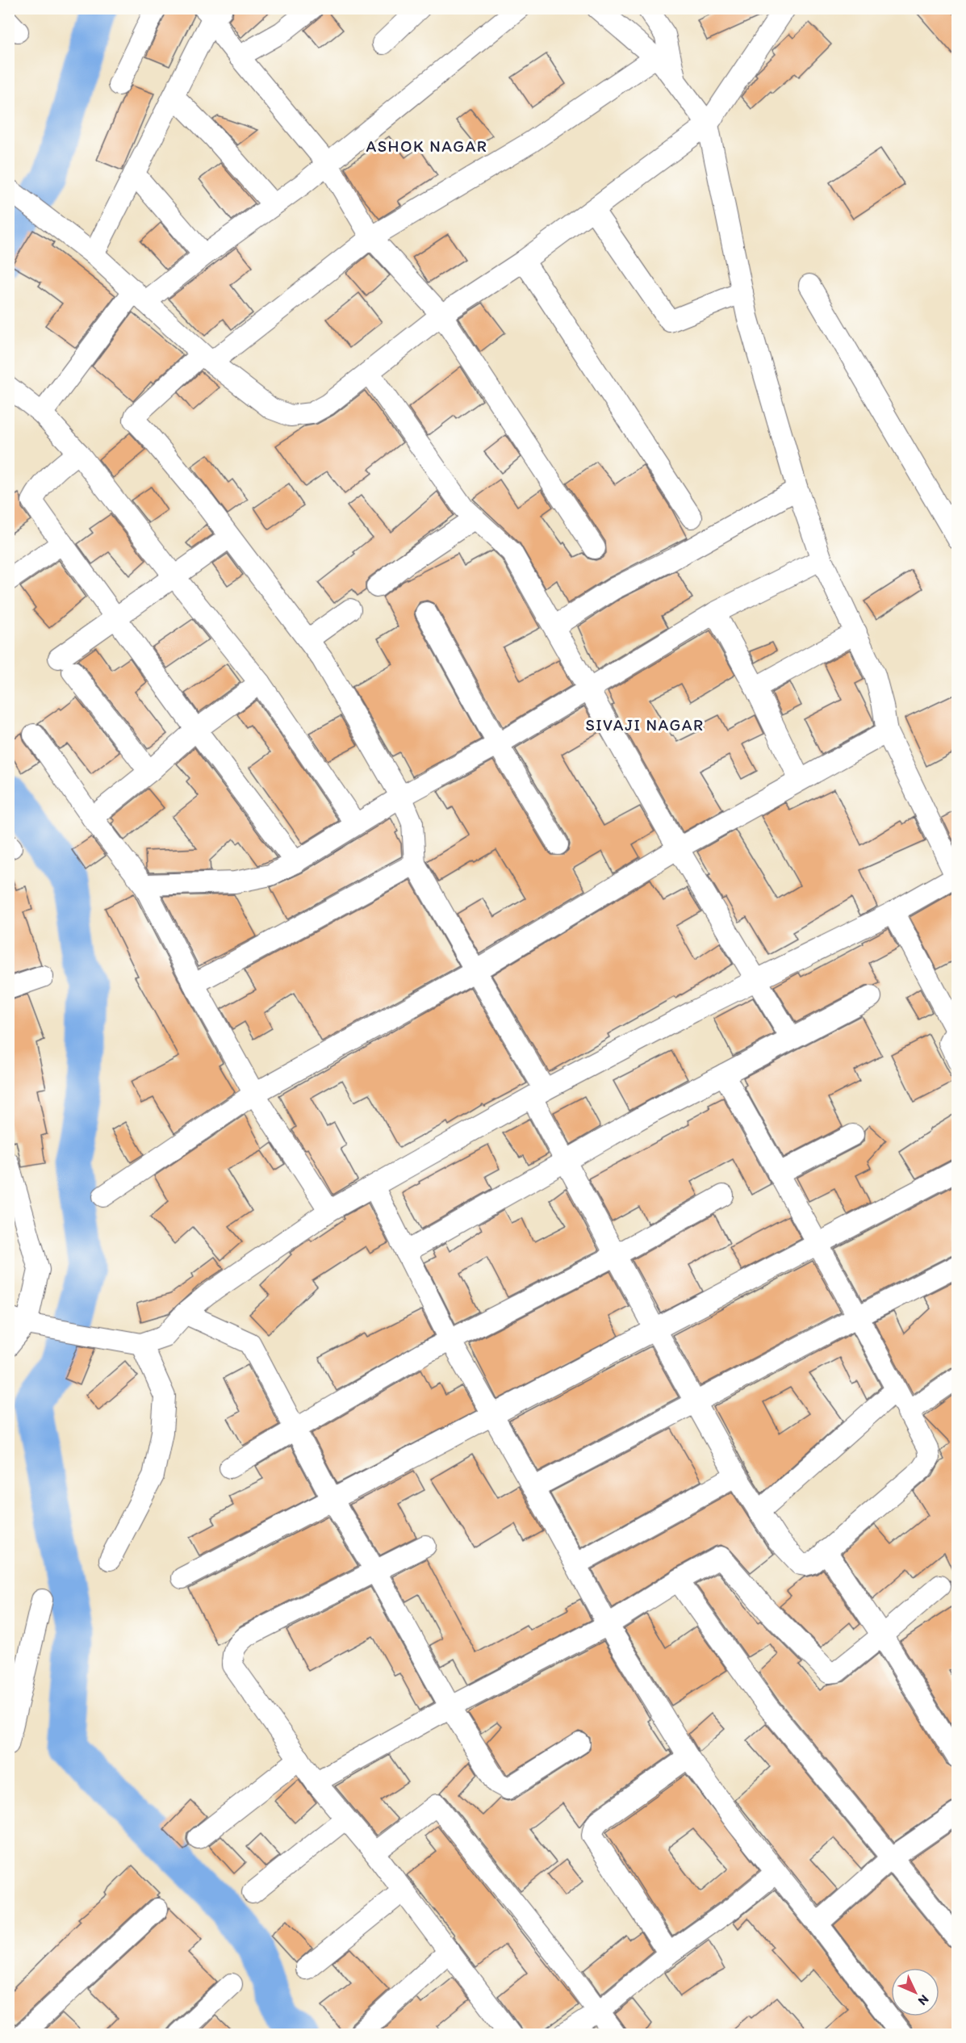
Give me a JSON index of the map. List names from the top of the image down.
{
  "districts": ["ASHOK NAGAR", "SIVAJI NAGAR"],
  "north": "bottom right"
}
